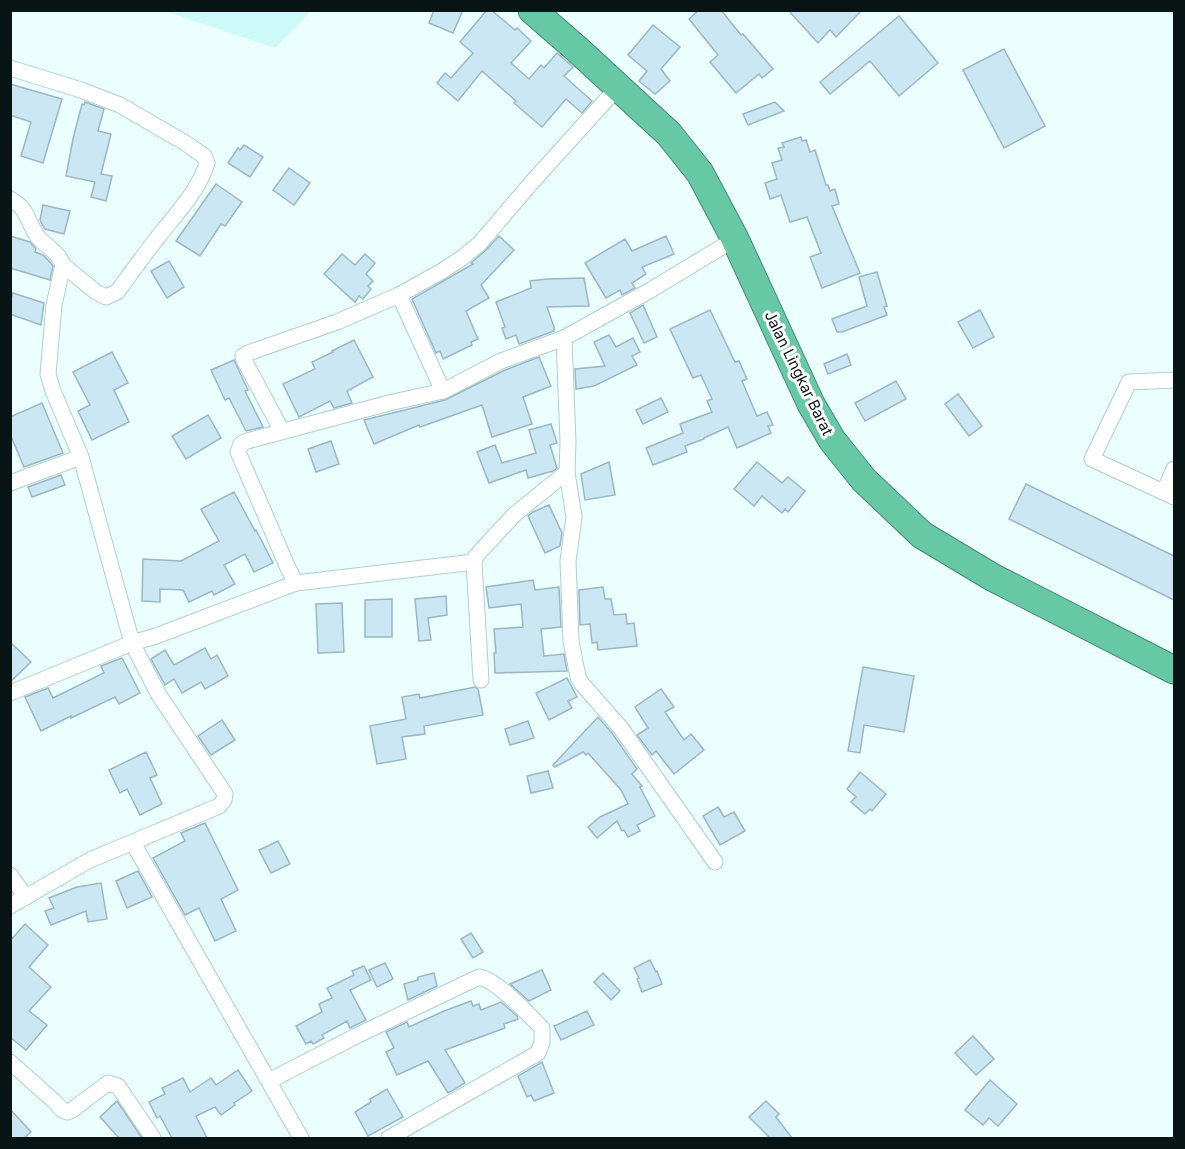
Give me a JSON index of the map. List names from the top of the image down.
{
  "streets": {
    "highway": ["Jalan Lingkar Barat"]
  }
}
